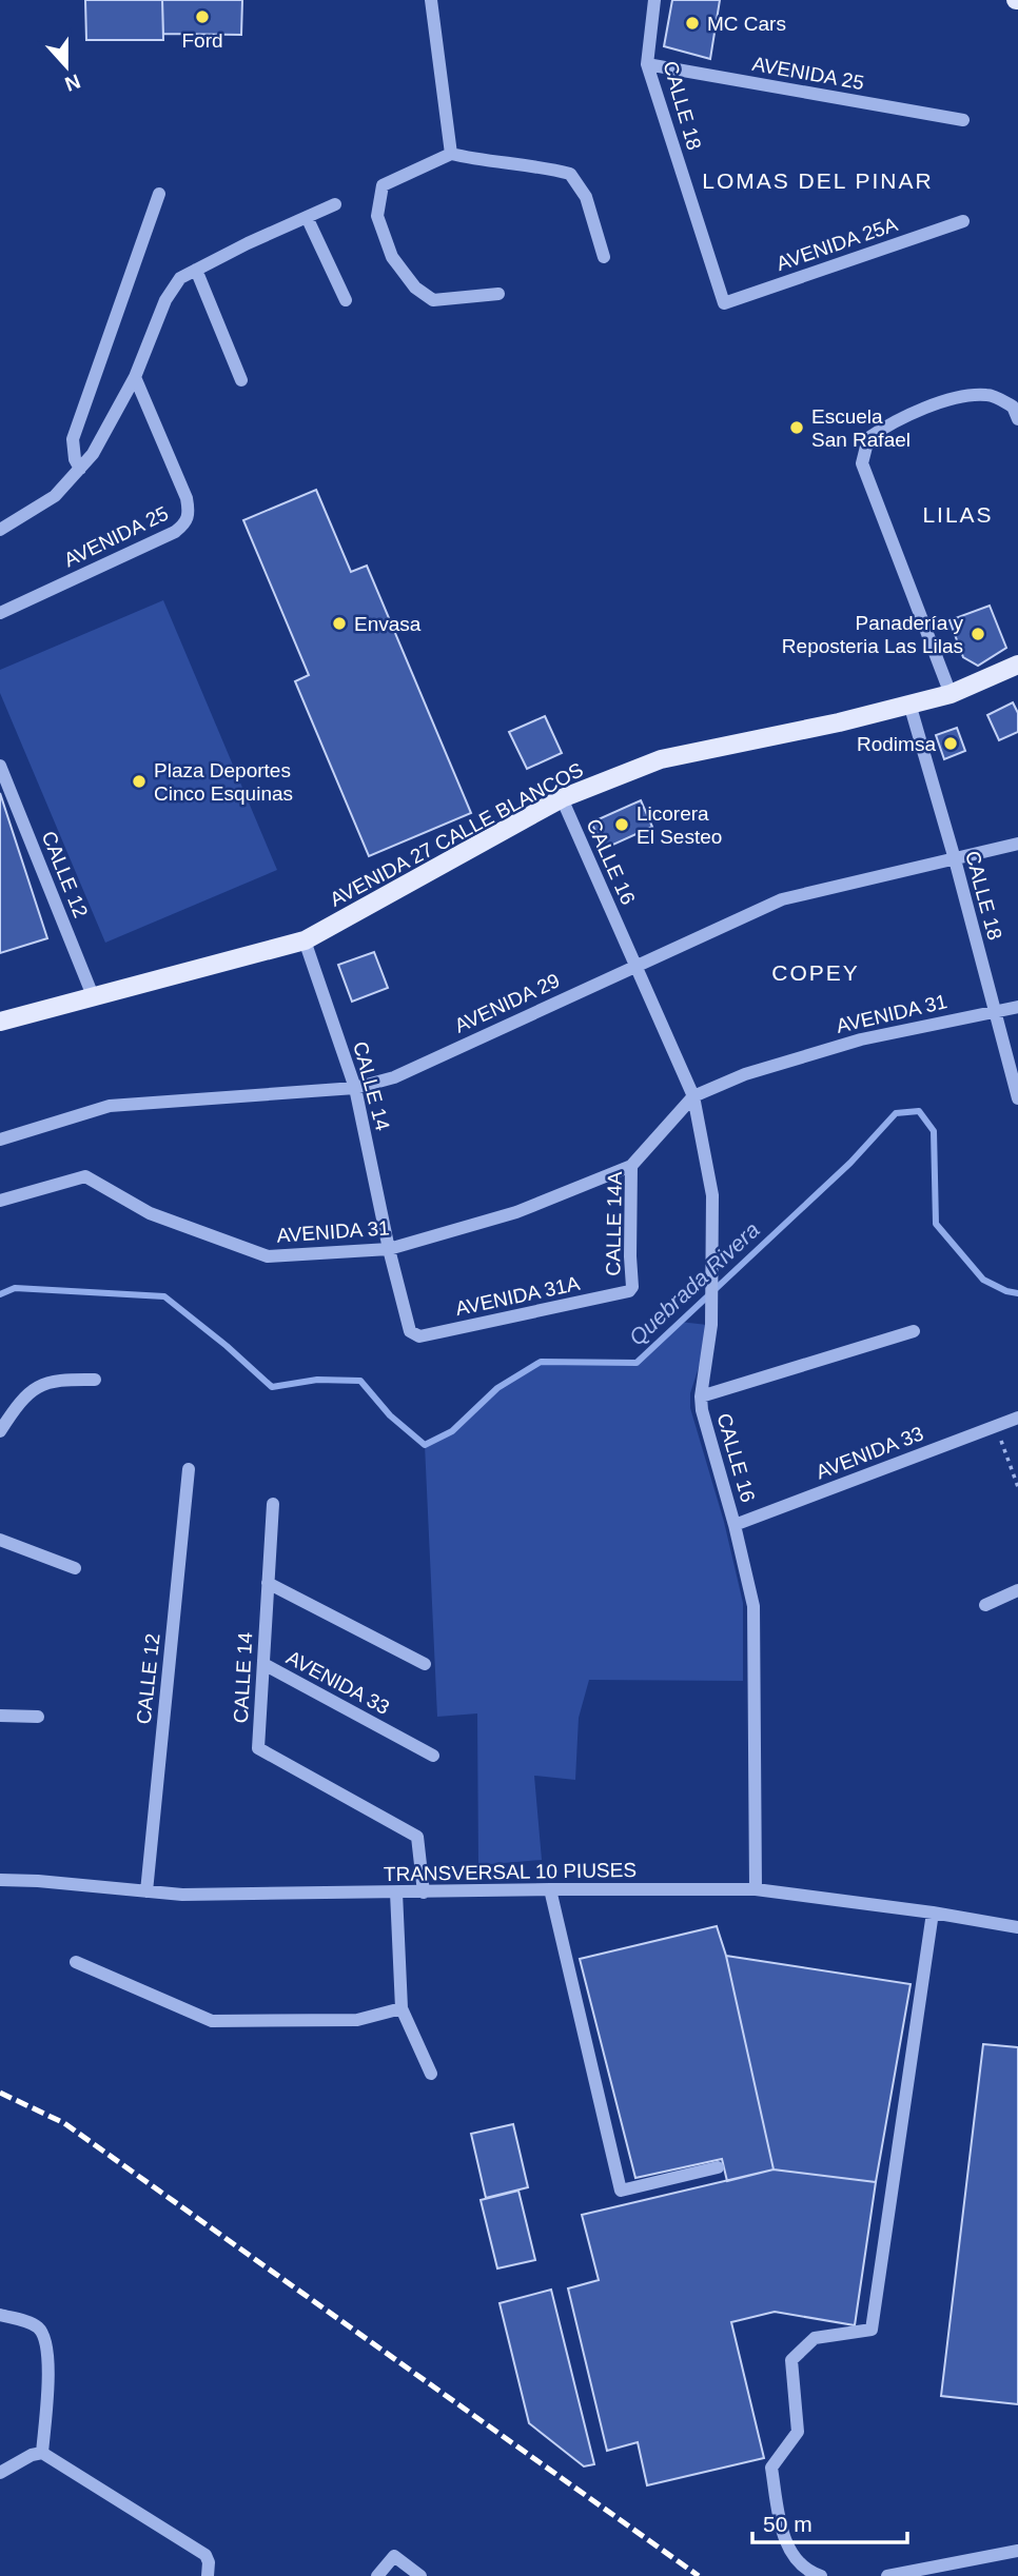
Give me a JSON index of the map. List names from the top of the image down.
{
  "streets": {
    "main road": ["AVENIDA 27 CALLE BLANCOS"],
    "street": [
      "AVENIDA 25",
      "CALLE 18",
      "AVENIDA 25A",
      "CALLE 16",
      "CALLE 12",
      "AVENIDA 29",
      "AVENIDA 31",
      "CALLE 14",
      "CALLE 14A",
      "AVENIDA 31A",
      "AVENIDA 33",
      "TRANSVERSAL 10 PIUSES"
    ]
  },
  "crossings": [
    ["AVENIDA 25", "CALLE 18"],
    ["CALLE 18", "AVENIDA 25A"],
    ["CALLE 18", "AVENIDA 27 CALLE BLANCOS"],
    ["CALLE 18", "AVENIDA 29"],
    ["CALLE 18", "AVENIDA 31"],
    ["AVENIDA 27 CALLE BLANCOS", "CALLE 16"],
    ["AVENIDA 27 CALLE BLANCOS", "CALLE 12"],
    ["AVENIDA 27 CALLE BLANCOS", "CALLE 14"],
    ["CALLE 16", "AVENIDA 29"],
    ["CALLE 16", "AVENIDA 31"],
    ["CALLE 16", "CALLE 14A"],
    ["CALLE 16", "AVENIDA 33"],
    ["CALLE 16", "TRANSVERSAL 10 PIUSES"],
    ["CALLE 12", "TRANSVERSAL 10 PIUSES"],
    ["AVENIDA 29", "CALLE 14"],
    ["AVENIDA 31", "CALLE 14"],
    ["AVENIDA 31", "CALLE 14A"],
    ["CALLE 14", "AVENIDA 31A"],
    ["CALLE 14", "AVENIDA 33"],
    ["CALLE 14", "TRANSVERSAL 10 PIUSES"],
    ["CALLE 14A", "AVENIDA 31A"]
  ],
  "districts": ["LOMAS DEL PINAR", "LILAS", "COPEY"],
  "water": ["Quebrada Rivera"],
  "places": [
    "Ford",
    "MC Cars",
    "Escuela San Rafael",
    "Envasa",
    "Panadería y Reposteria Las Lilas",
    "Rodimsa",
    "Plaza Deportes Cinco Esquinas",
    "Licorera El Sesteo"
  ],
  "scale_bar": "50 m",
  "north": "bottom"
}
